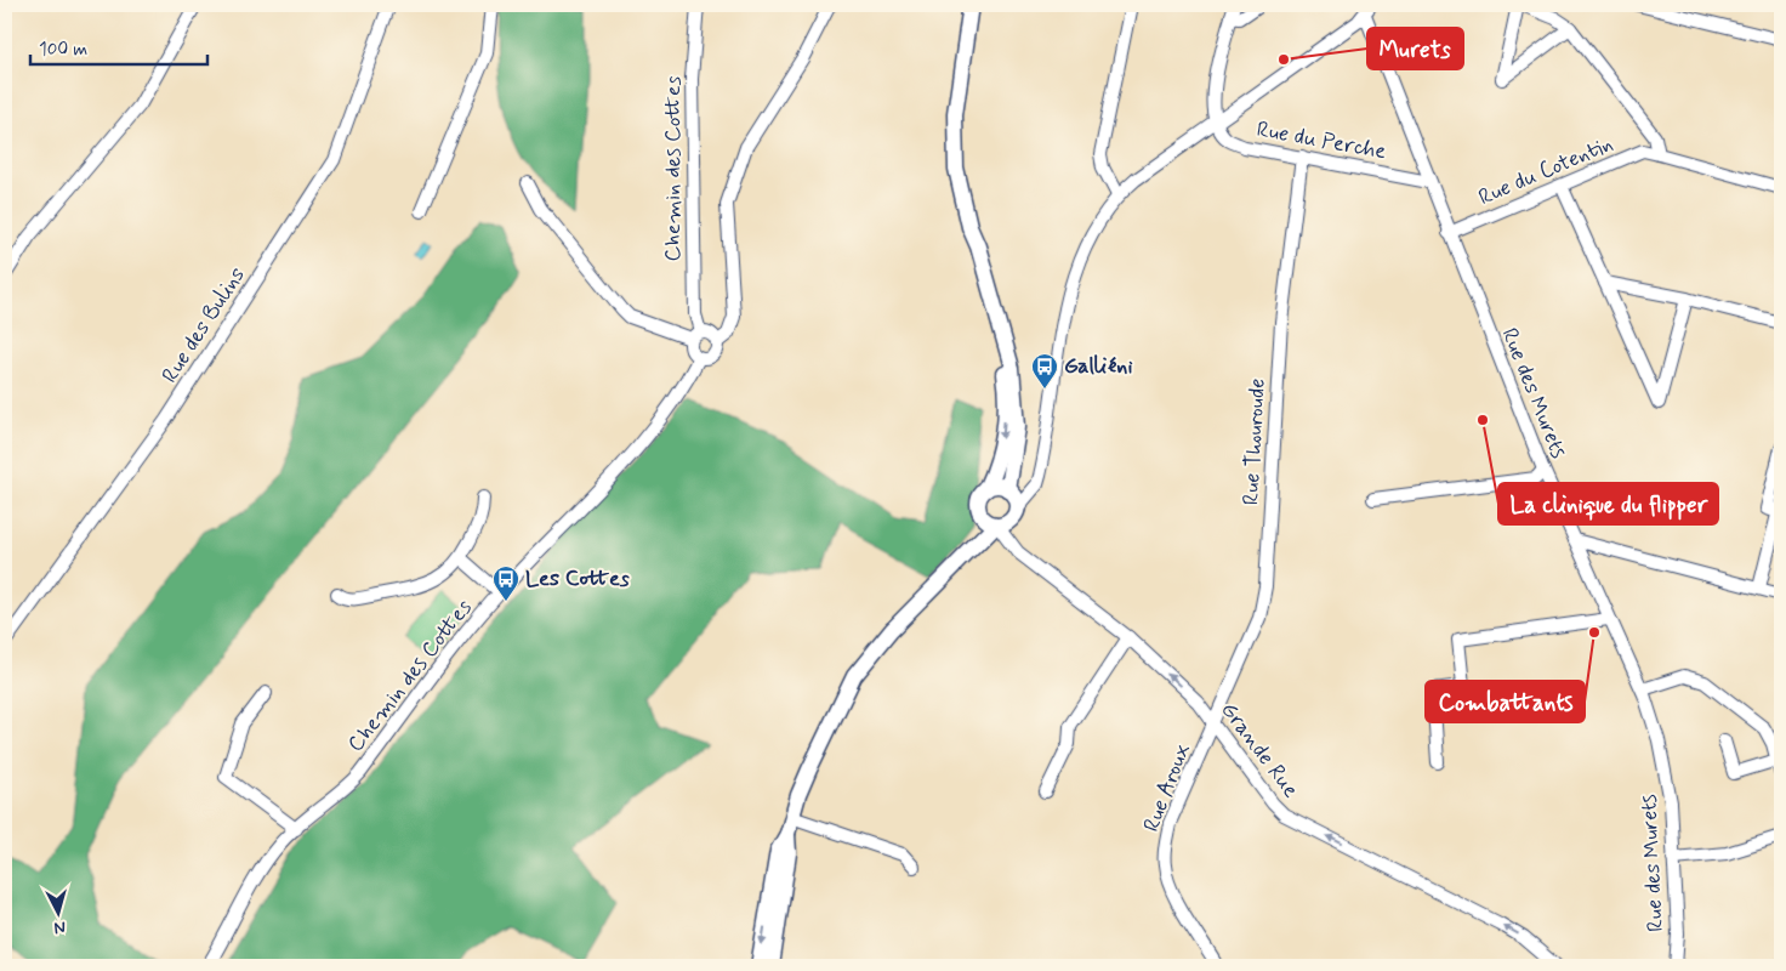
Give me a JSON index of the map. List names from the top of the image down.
{
  "streets": {
    "street": [
      "Rue du Perche",
      "Chemin des Cottes",
      "Rue du Cotentin",
      "Rue des Bulins",
      "Rue des Murets",
      "Rue Thouroude",
      "Grande Rue",
      "Rue Aroux"
    ]
  },
  "crossings": [
    ["Rue du Perche", "Rue des Murets"],
    ["Rue du Perche", "Rue Thouroude"],
    ["Rue du Cotentin", "Rue des Murets"],
    ["Rue Thouroude", "Grande Rue"],
    ["Rue Thouroude", "Rue Aroux"],
    ["Grande Rue", "Rue Aroux"]
  ],
  "one_way": ["Grande Rue"],
  "places": {
    "other": ["Murets", "La clinique du flipper", "Combattants"],
    "bus stop": ["Galliéni", "Les Cottes"]
  },
  "scale_bar": "100 m",
  "north": "bottom"
}
